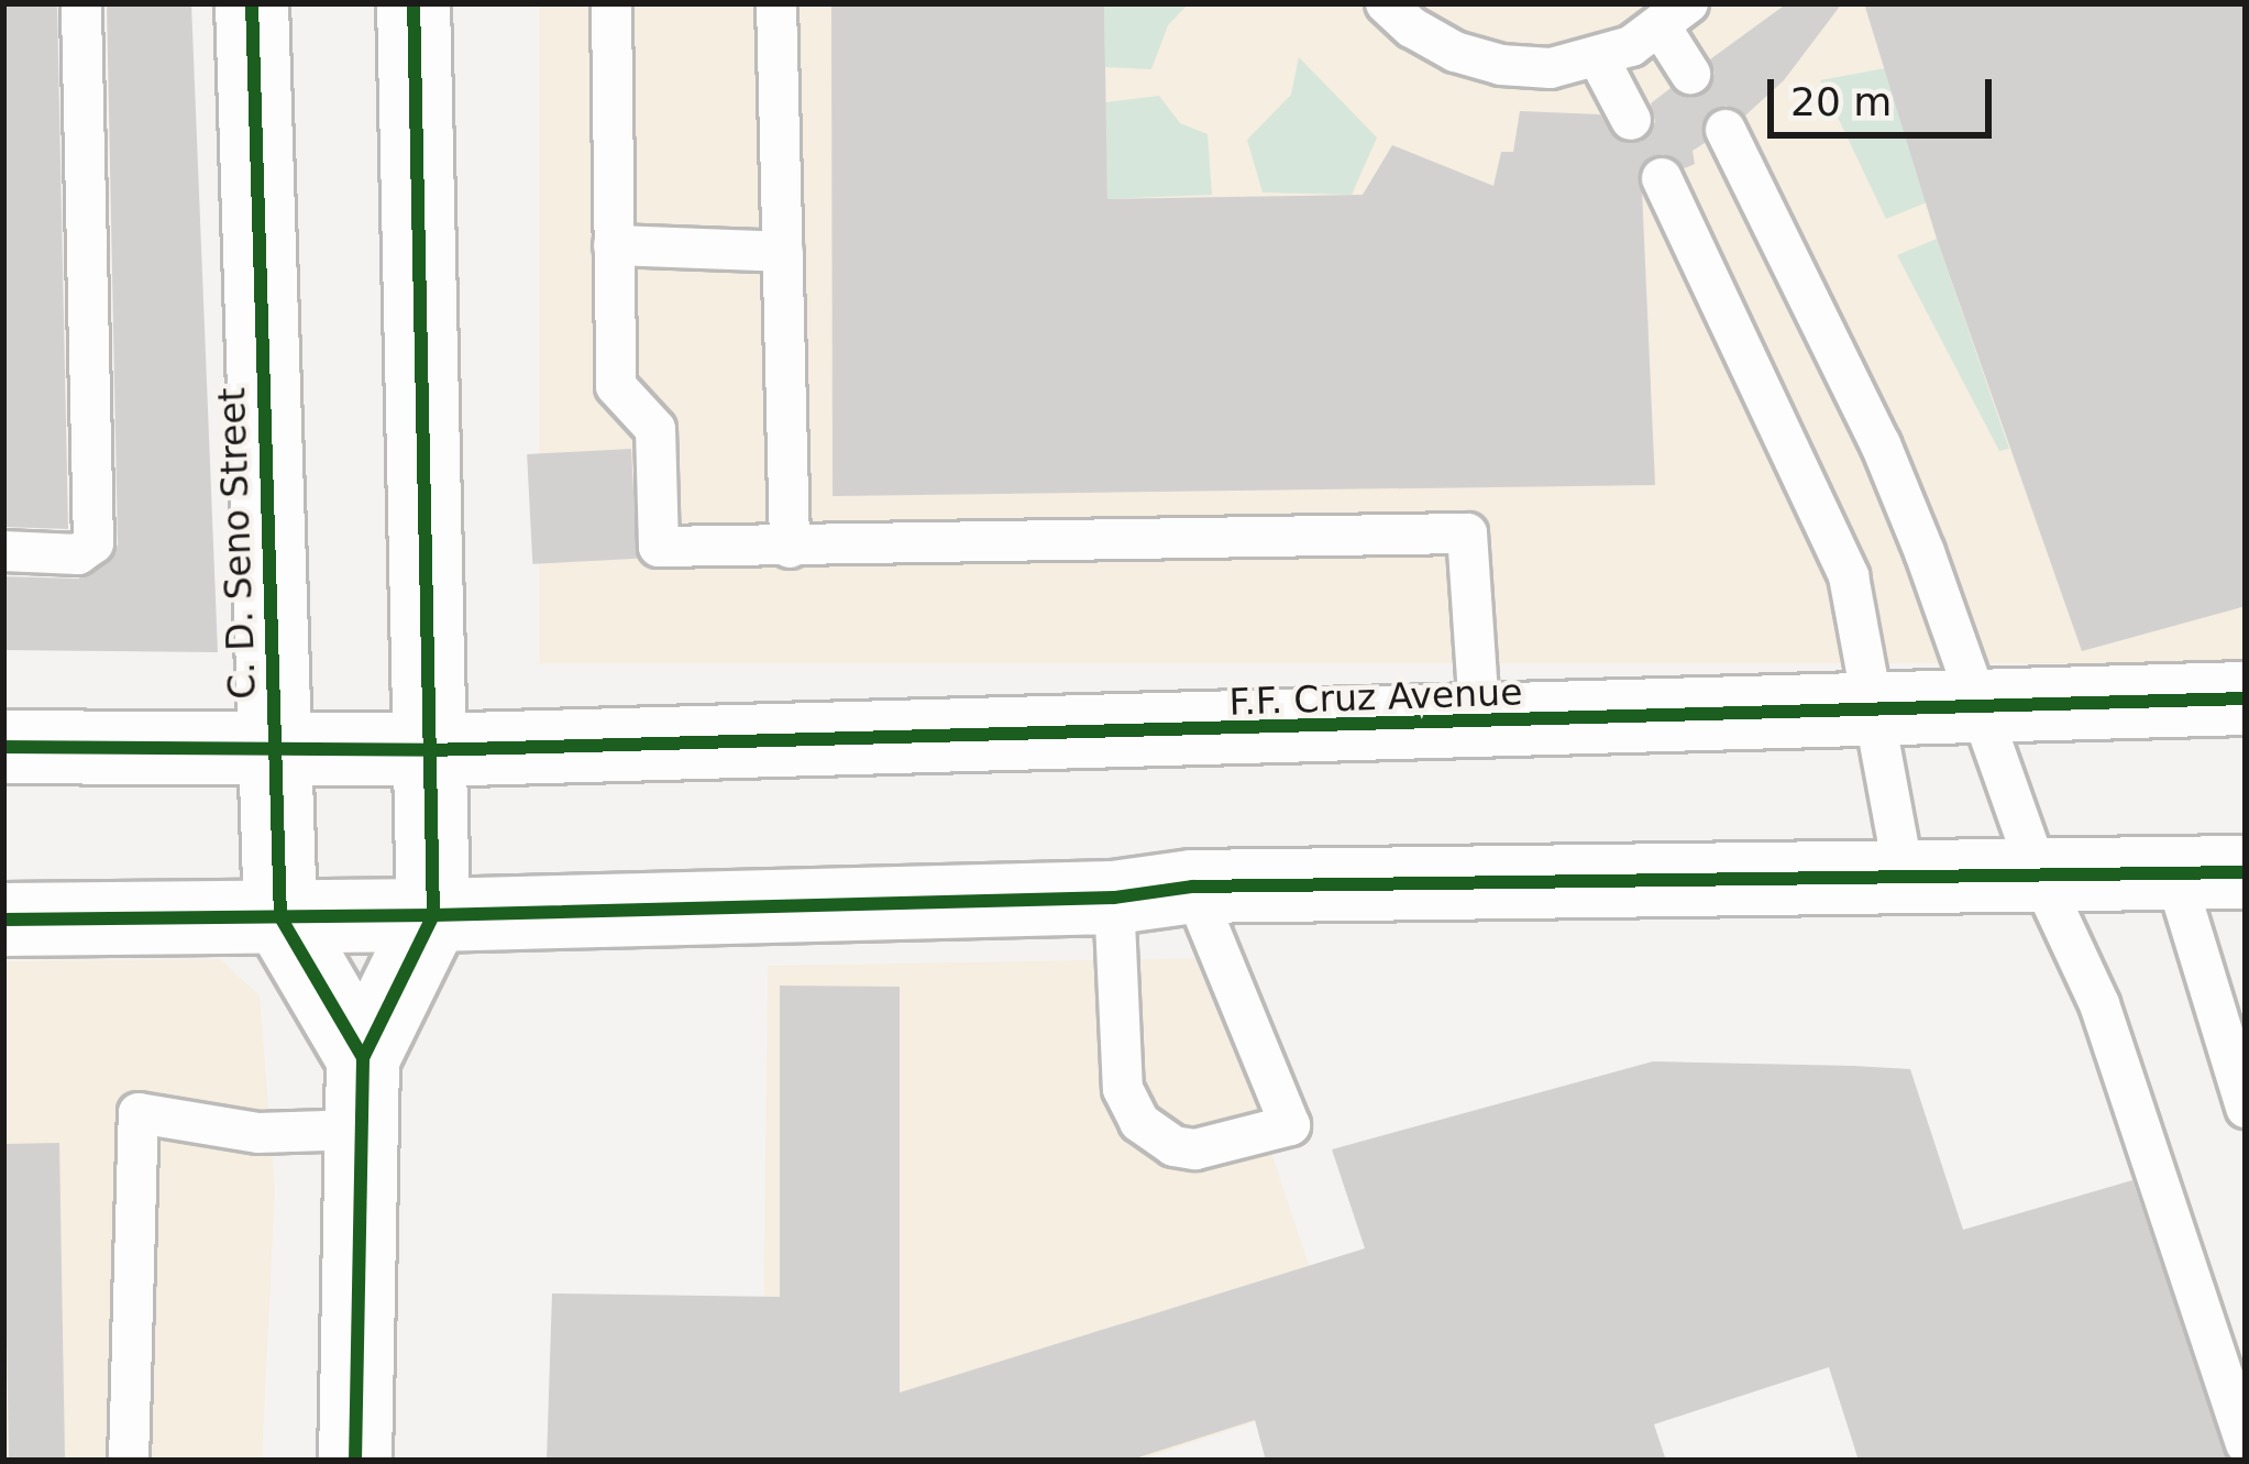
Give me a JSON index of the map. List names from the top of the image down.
{
  "streets": {
    "street": ["C. D. Seno Street", "F.F. Cruz Avenue"]
  },
  "crossings": [
    ["C. D. Seno Street", "F.F. Cruz Avenue"]
  ],
  "scale_bar": "20 m"
}
